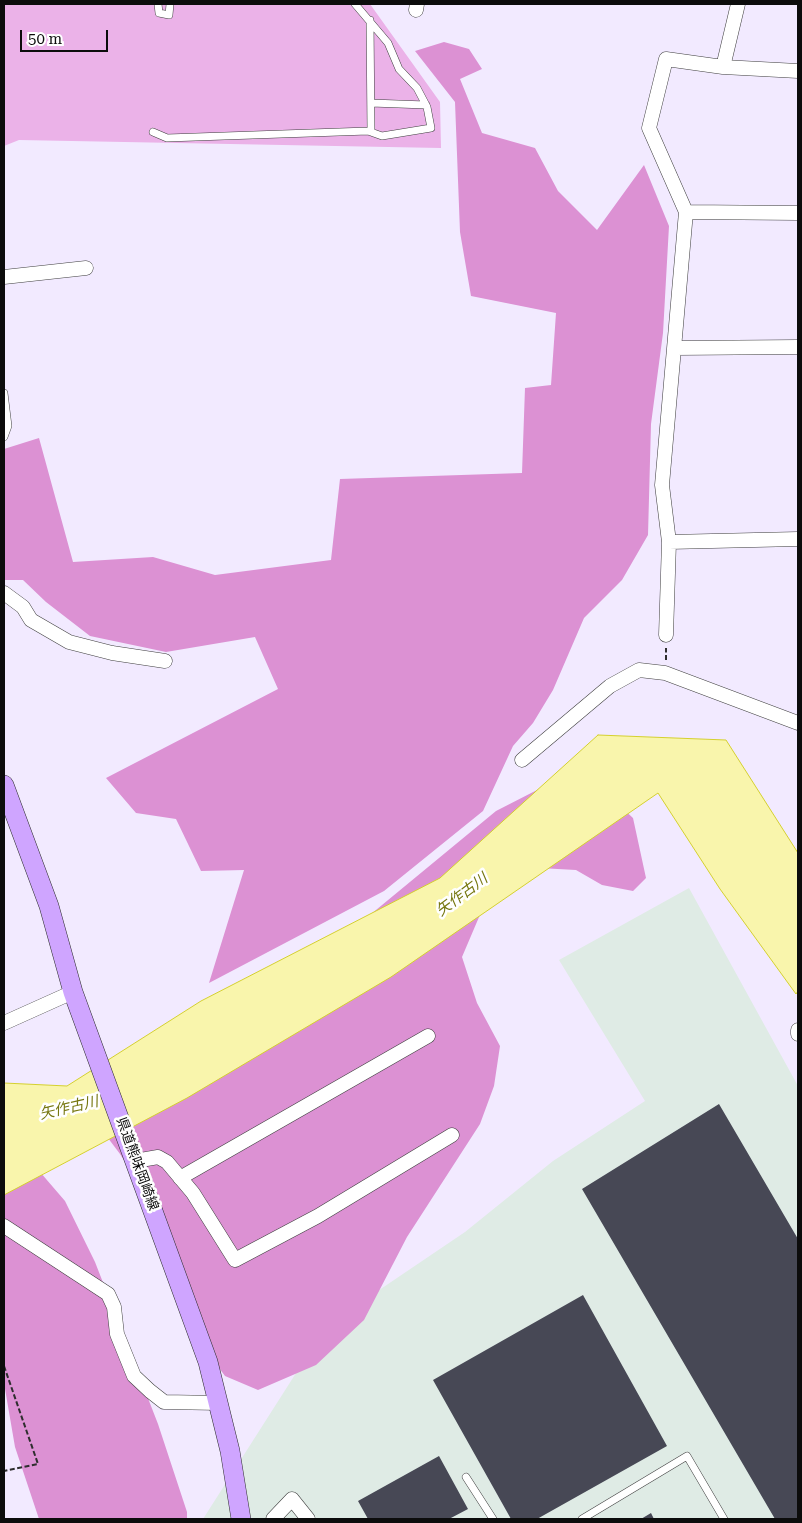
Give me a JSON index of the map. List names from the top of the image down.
{
  "streets": {
    "main road": ["県道熊味岡崎線"]
  },
  "water": ["矢作古川"],
  "scale_bar": "50 m"
}
